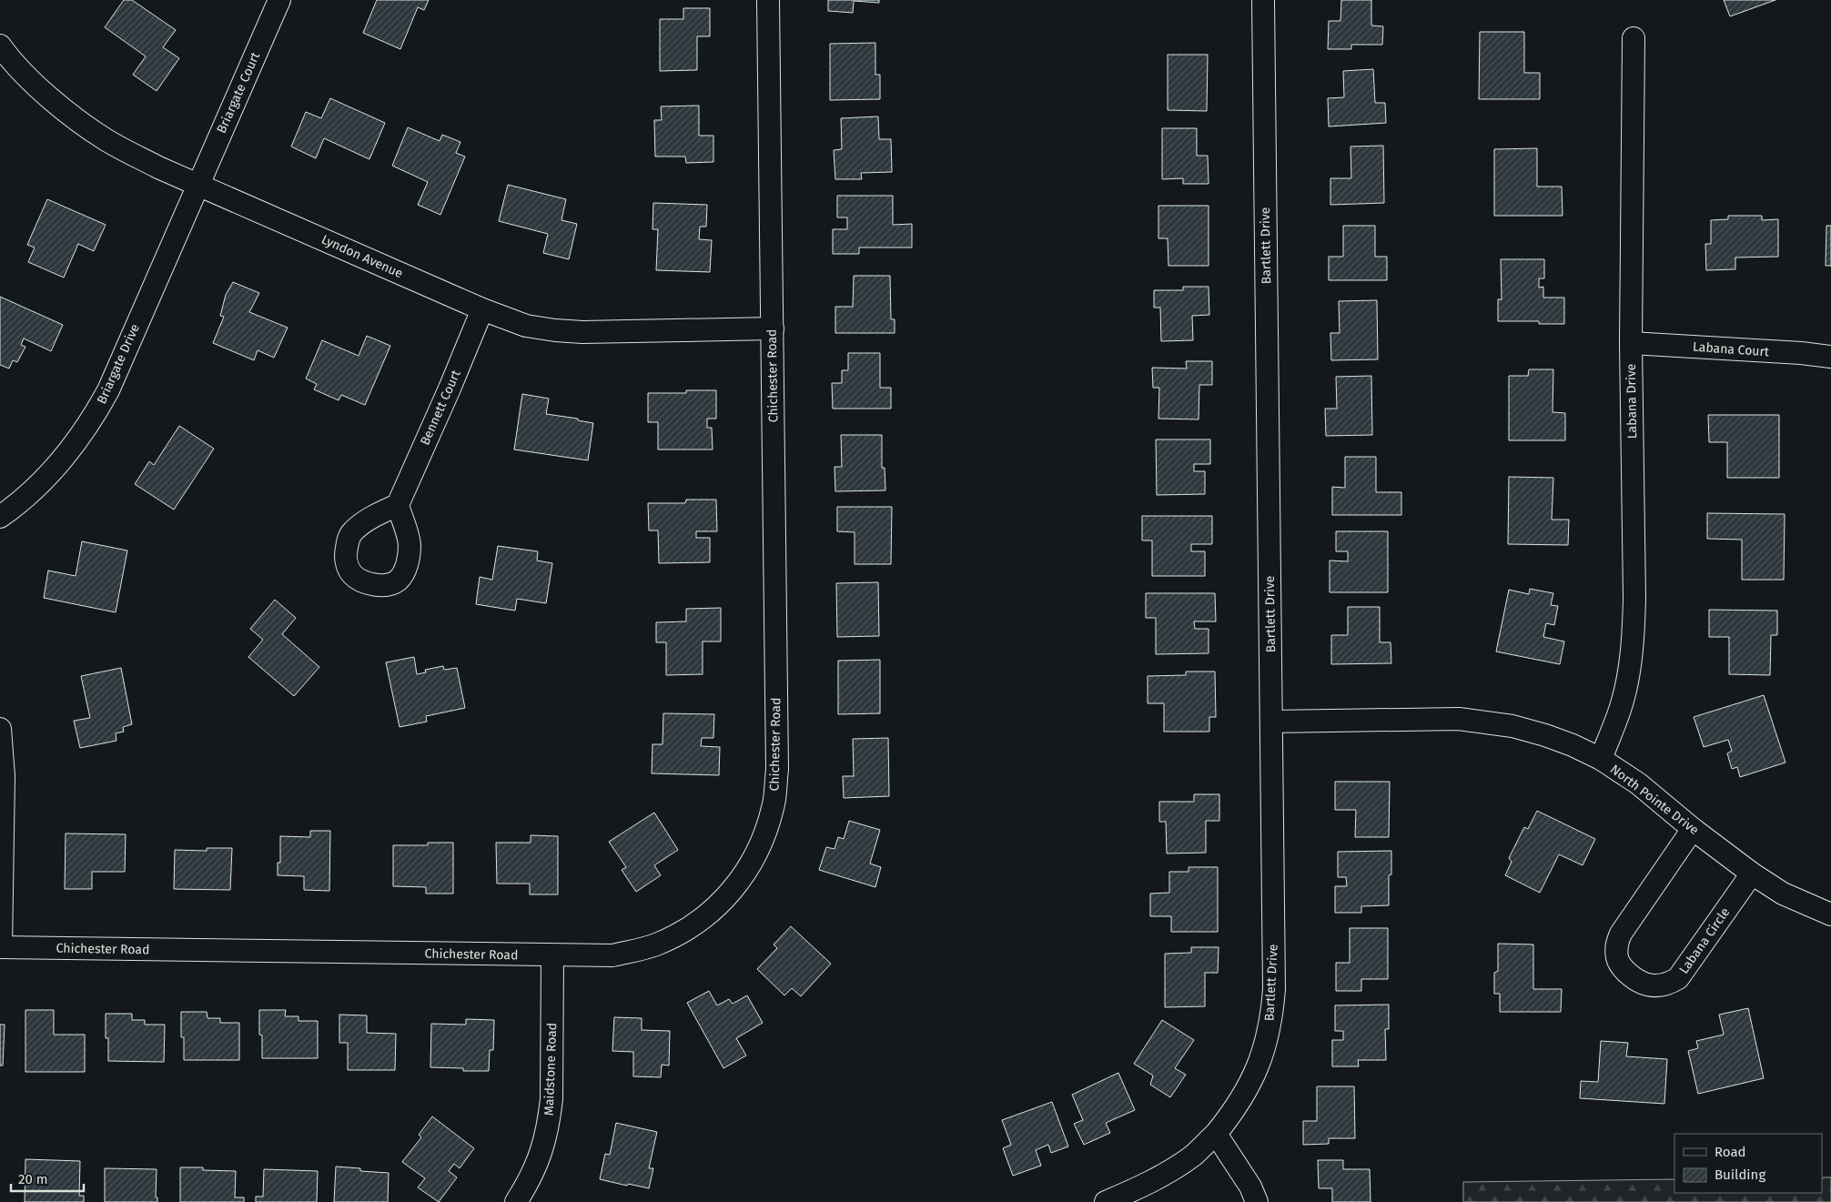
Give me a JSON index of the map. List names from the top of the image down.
{
  "streets": {
    "street": [
      "Briargate Court",
      "Bartlett Drive",
      "Lyndon Avenue",
      "Labana Court",
      "Briargate Drive",
      "Chichester Road",
      "Labana Drive",
      "Bennett Court",
      "North Pointe Drive",
      "Labana Circle",
      "Maidstone Road"
    ]
  },
  "crossings": [
    ["Briargate Court", "Lyndon Avenue"],
    ["Briargate Court", "Briargate Drive"],
    ["Bartlett Drive", "North Pointe Drive"],
    ["Lyndon Avenue", "Briargate Drive"],
    ["Lyndon Avenue", "Chichester Road"],
    ["Lyndon Avenue", "Bennett Court"],
    ["Labana Court", "Labana Drive"],
    ["Chichester Road", "Maidstone Road"],
    ["Labana Drive", "North Pointe Drive"],
    ["North Pointe Drive", "Labana Circle"]
  ],
  "legend": ["Road", "Building"],
  "scale_bar": "20 m"
}
